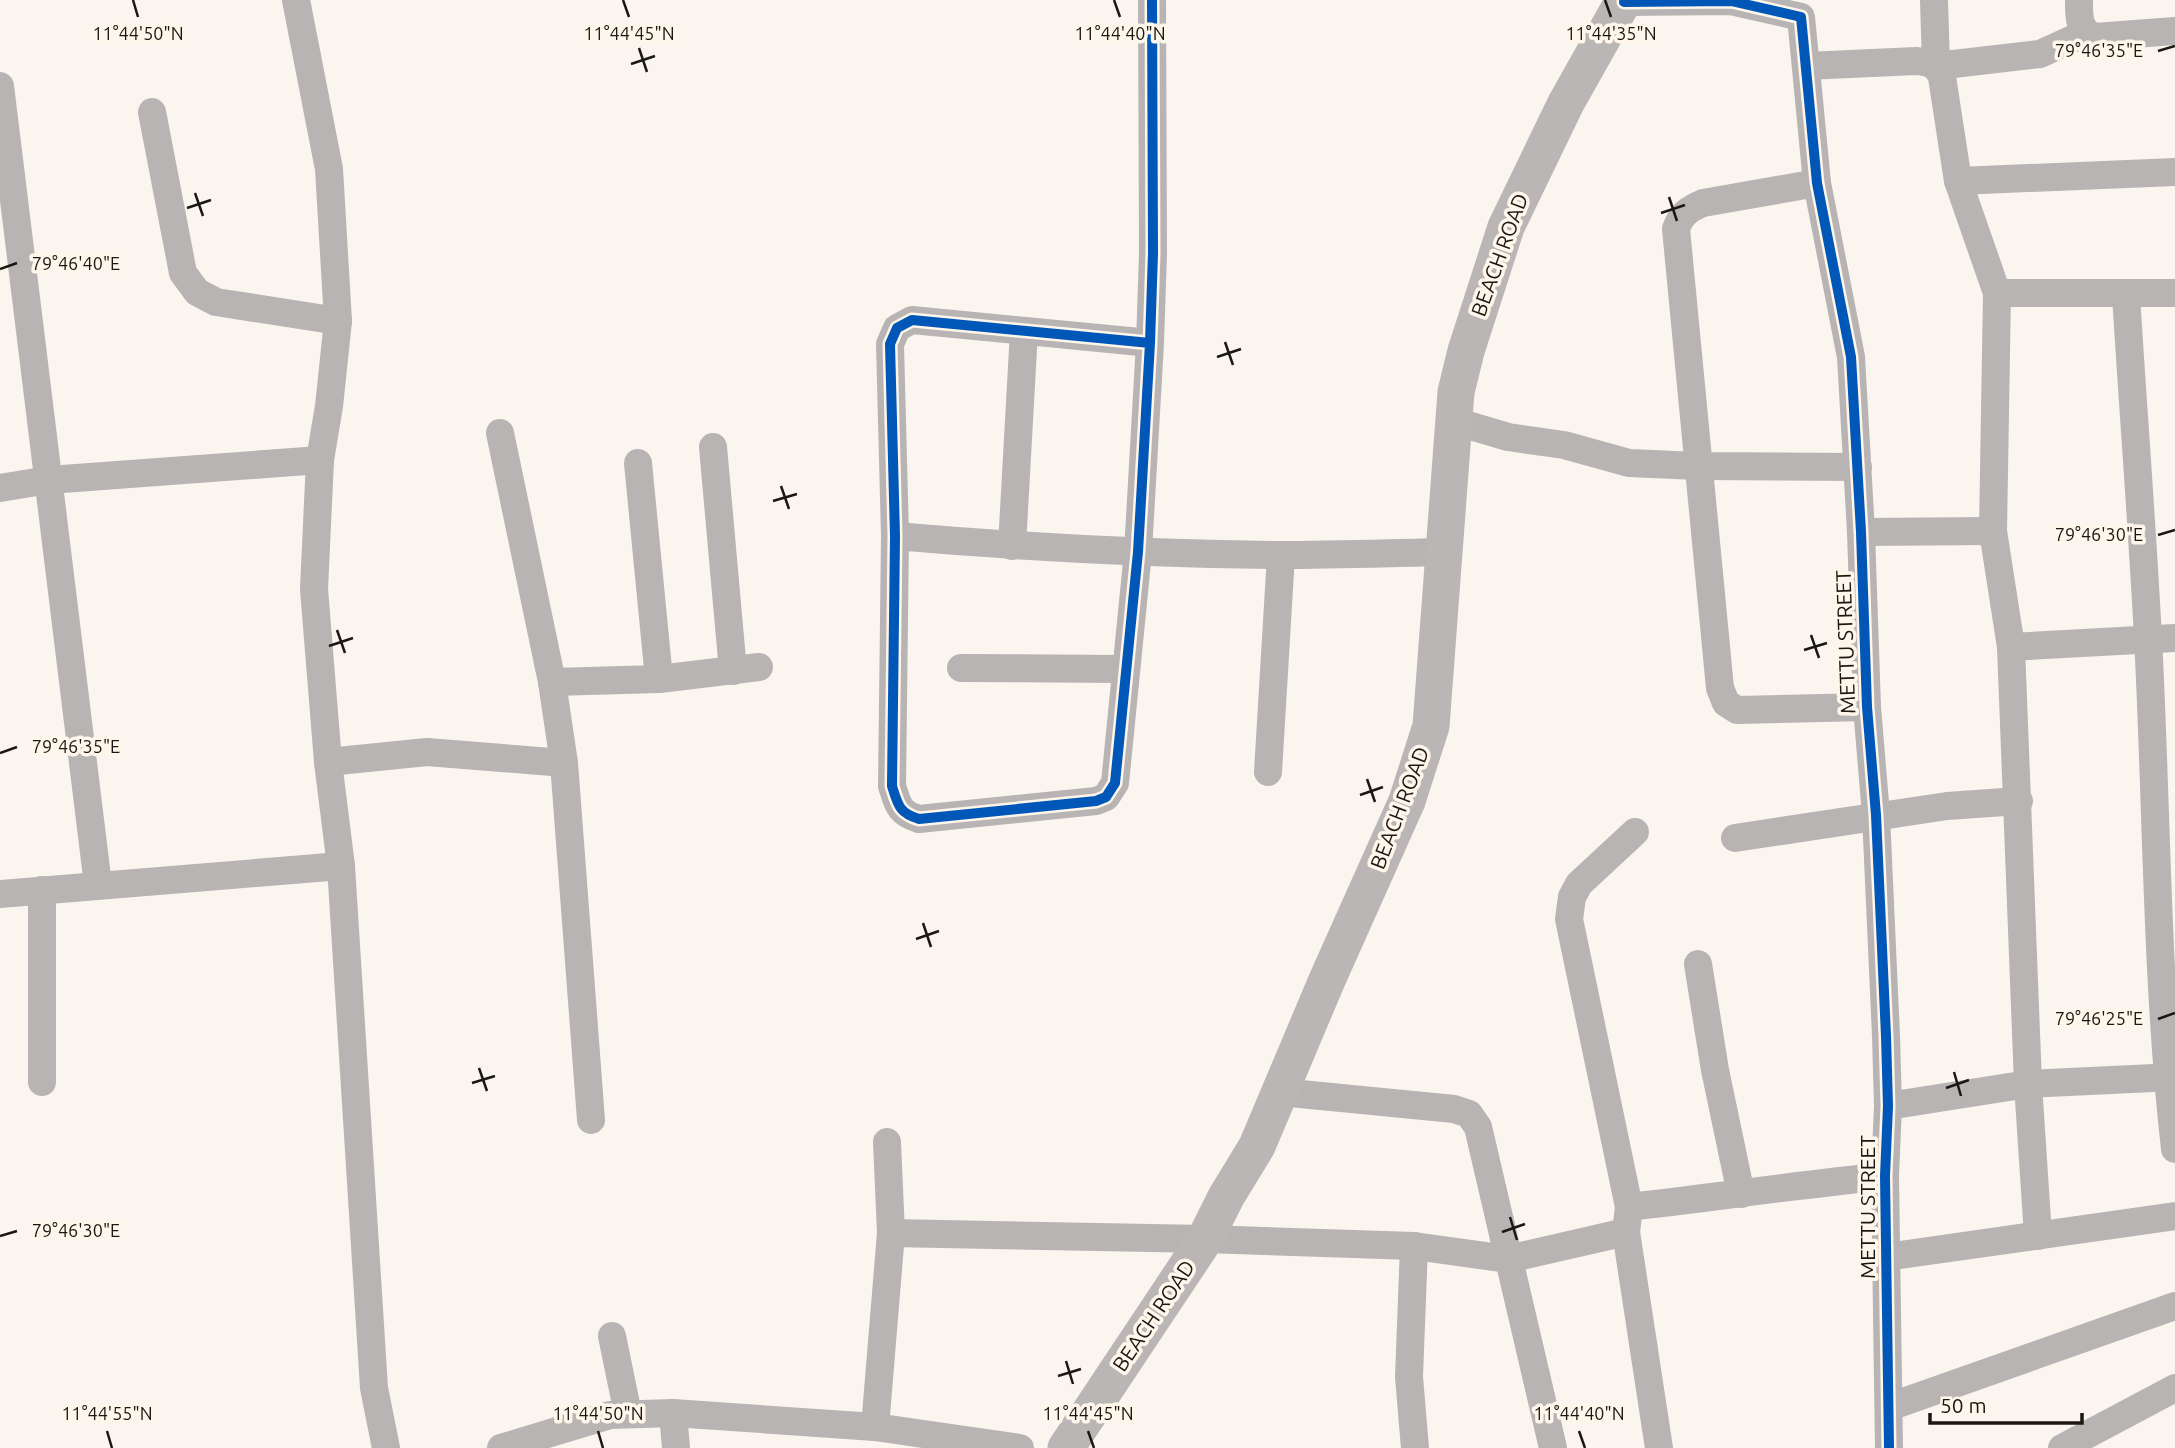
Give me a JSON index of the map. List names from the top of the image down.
{
  "streets": {
    "main road": ["BEACH ROAD"],
    "street": ["METTU STREET"]
  },
  "crossings": [
    ["BEACH ROAD", "METTU STREET"]
  ],
  "scale_bar": "50 m",
  "coordinates": [
    "11°44'50\"N",
    "11°44'45\"N",
    "11°44'40\"N",
    "11°44'35\"N",
    "79°46'35\"E",
    "79°46'40\"E",
    "79°46'30\"E",
    "79°46'25\"E",
    "11°44'55\"N"
  ]
}
